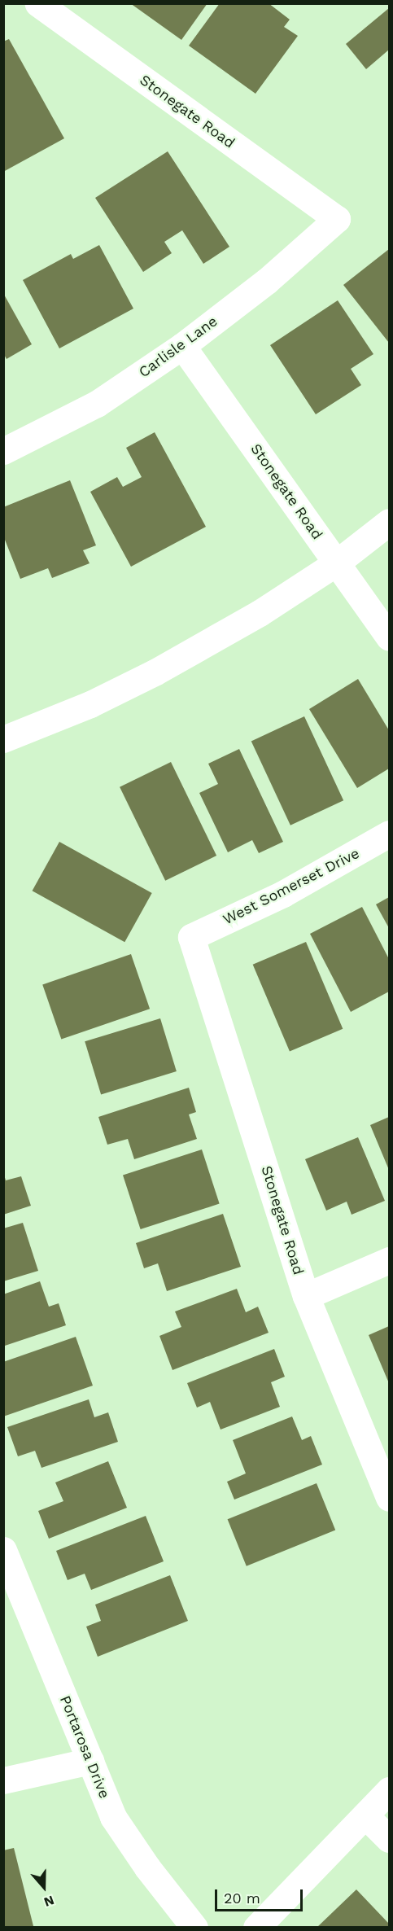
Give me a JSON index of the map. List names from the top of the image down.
{
  "streets": {
    "street": [
      "Stonegate Road",
      "Carlisle Lane",
      "West Somerset Drive",
      "Portarosa Drive"
    ]
  },
  "crossings": [
    ["Stonegate Road", "Carlisle Lane"],
    ["Stonegate Road", "West Somerset Drive"]
  ],
  "scale_bar": "20 m",
  "north": "bottom"
}
